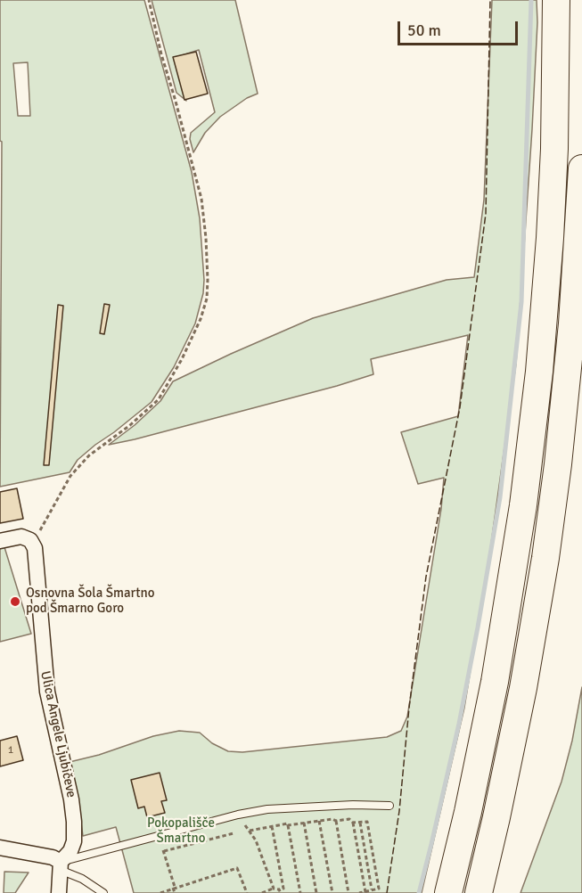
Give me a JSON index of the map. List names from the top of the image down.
{
  "streets": {
    "street": ["Ulica Angele Ljubičeve"]
  },
  "parks": ["Pokopališče Šmartno"],
  "places": ["Osnovna Šola Šmartno pod Šmarno Goro"],
  "house_numbers": ["1"],
  "scale_bar": "50 m"
}
